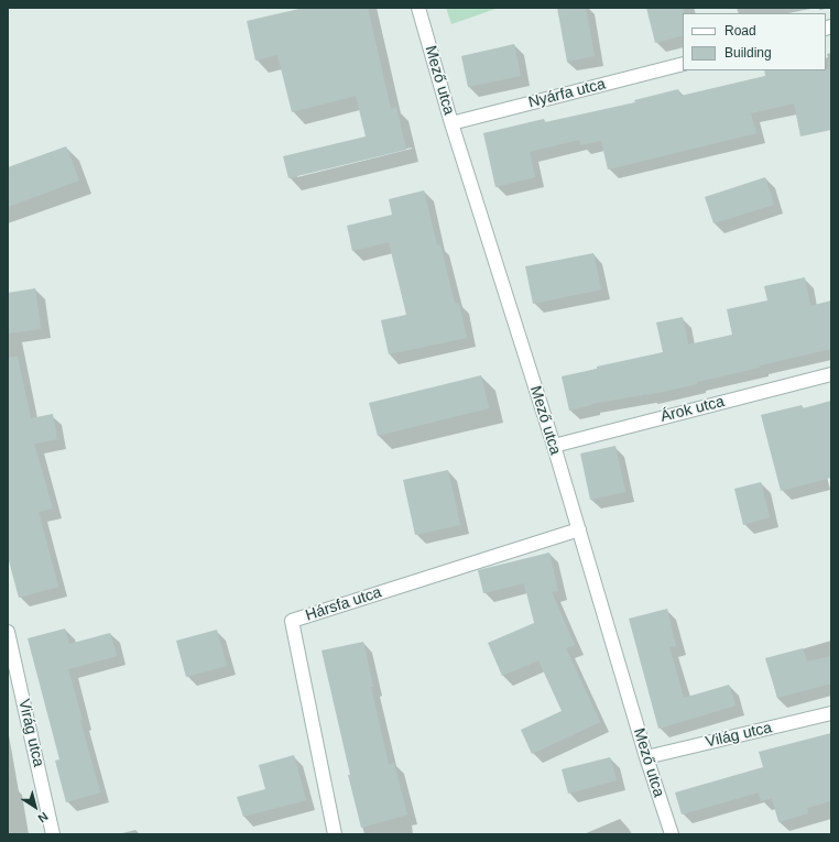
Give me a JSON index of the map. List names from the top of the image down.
{
  "streets": {
    "street": [
      "Mező utca",
      "Nyárfa utca",
      "Árok utca",
      "Hársfa utca",
      "Virág utca",
      "Világ utca"
    ]
  },
  "crossings": [
    ["Mező utca", "Nyárfa utca"],
    ["Mező utca", "Árok utca"],
    ["Mező utca", "Hársfa utca"],
    ["Mező utca", "Világ utca"]
  ],
  "legend": ["Road", "Building"],
  "north": "bottom right"
}
